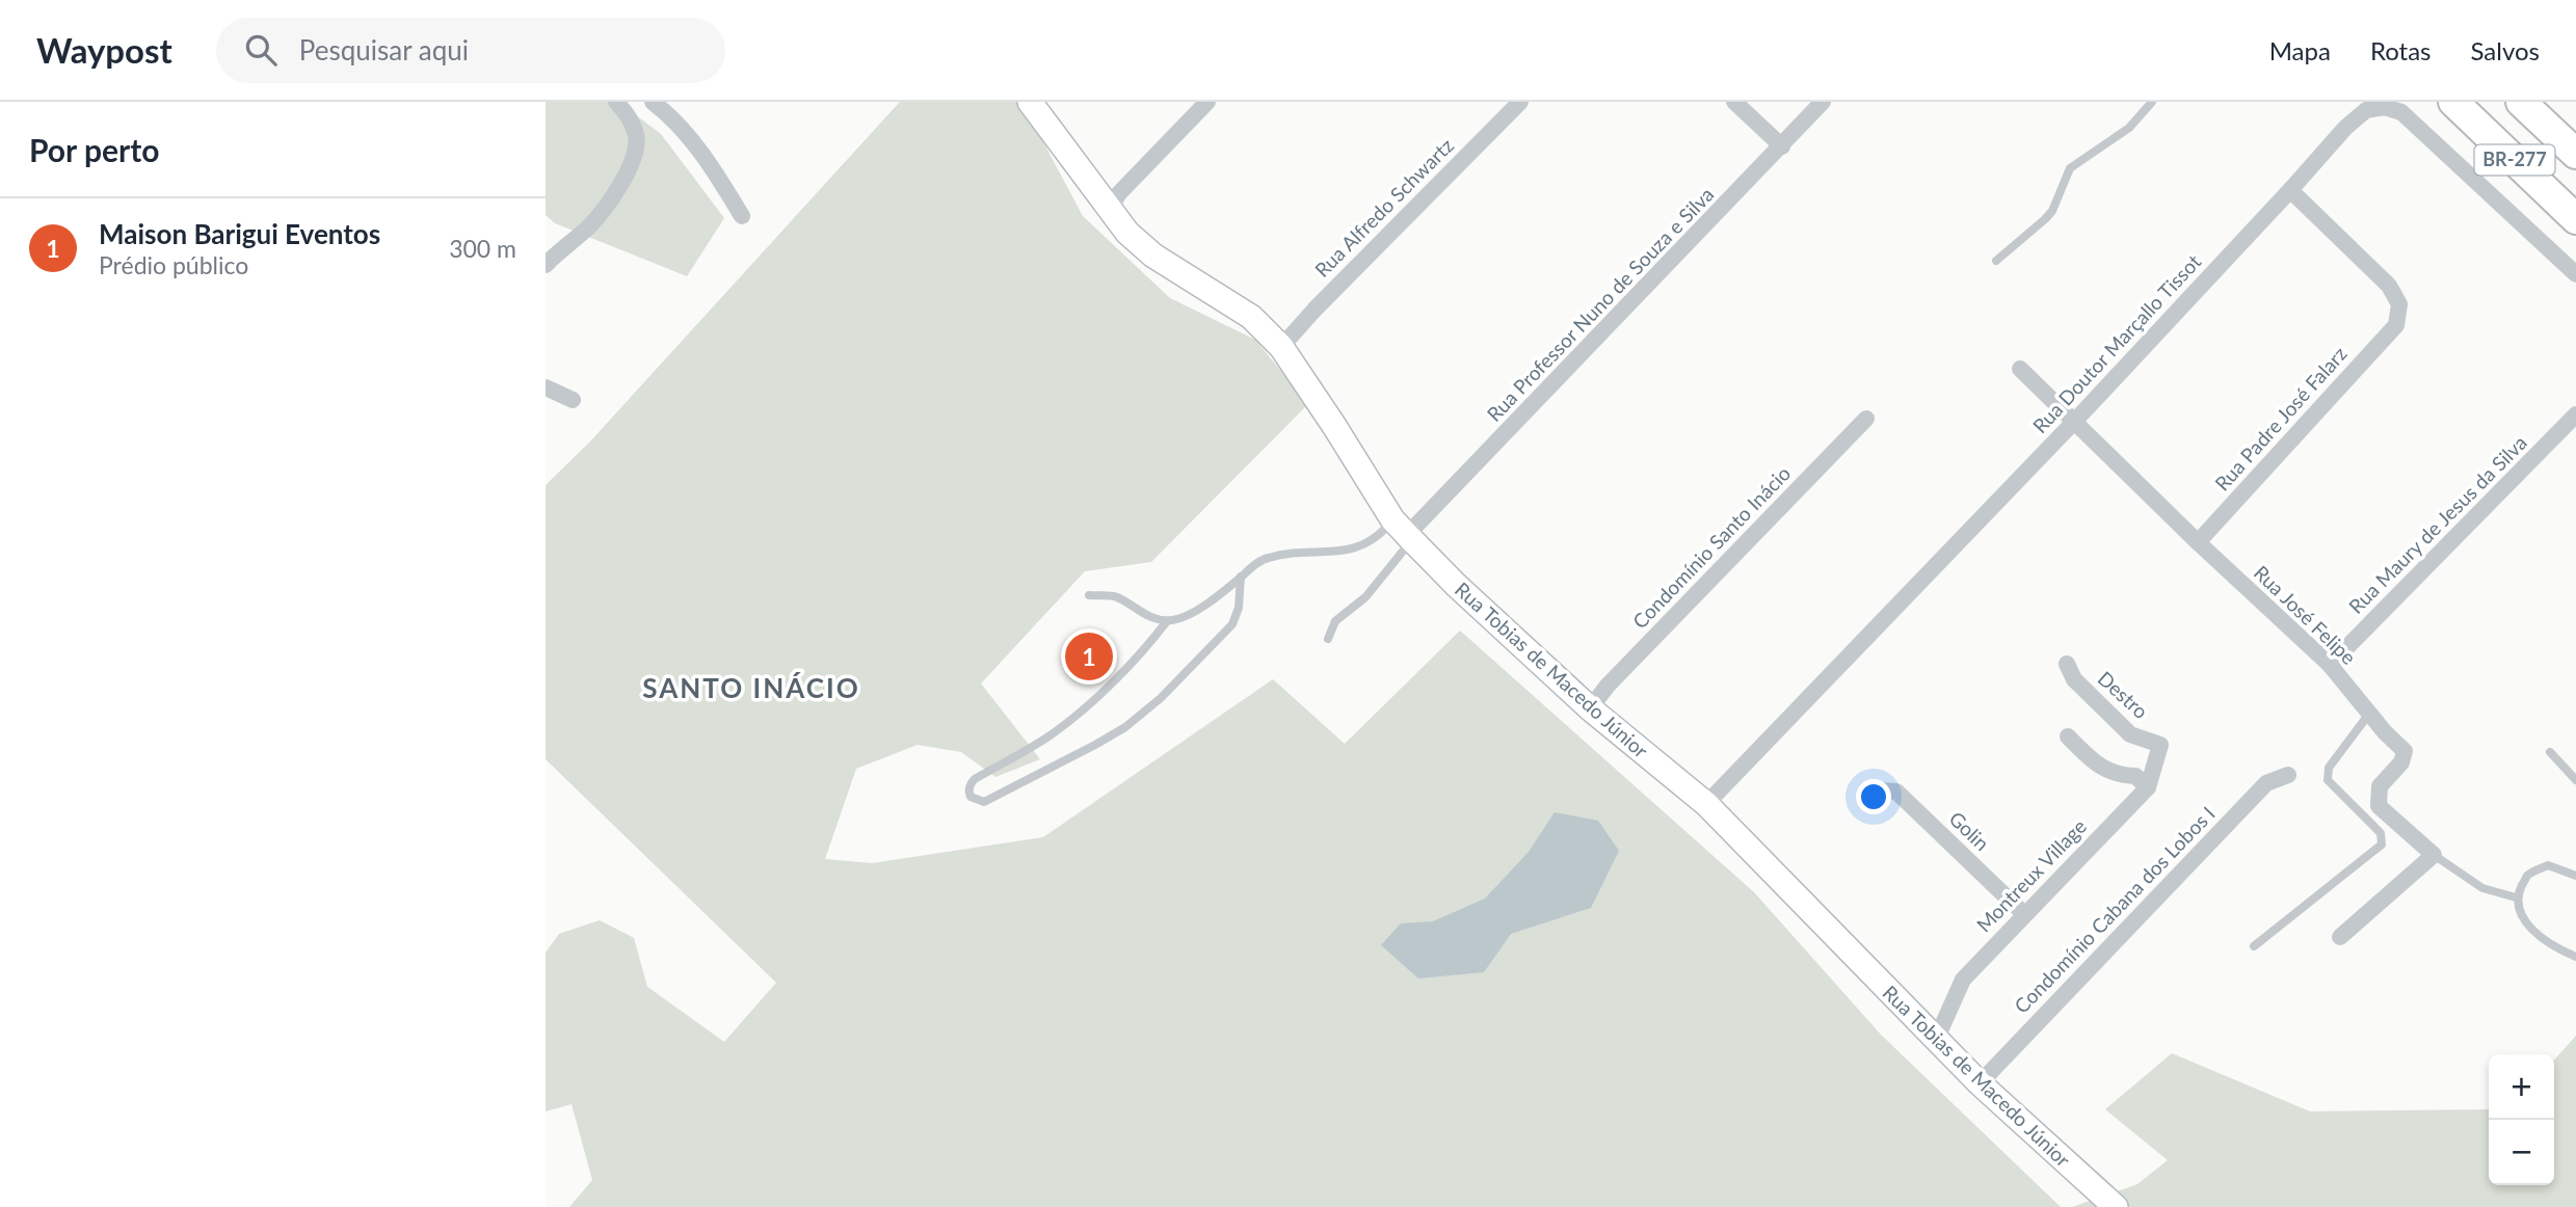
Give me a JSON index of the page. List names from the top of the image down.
{
  "streets": {
    "highway": ["BR-277"],
    "street": [
      "Rua Alfredo Schwartz",
      "Rua Professor Nuno de Souza e Silva",
      "Rua Doutor Marçallo Tissot",
      "Rua Padre José Falarz",
      "Rua Maury de Jesus da Silva",
      "Condomínio Santo Inácio",
      "Rua José Felipe",
      "Rua Tobias de Macedo Júnior",
      "Destro",
      "Golin",
      "Montreux Village",
      "Condomínio Cabana dos Lobos I"
    ]
  },
  "crossings": [
    ["Rua Alfredo Schwartz", "Rua Tobias de Macedo Júnior"],
    ["Rua Professor Nuno de Souza e Silva", "Rua Tobias de Macedo Júnior"],
    ["Rua Doutor Marçallo Tissot", "Rua Padre José Falarz"],
    ["Rua Doutor Marçallo Tissot", "Rua José Felipe"],
    ["Rua Doutor Marçallo Tissot", "Rua Tobias de Macedo Júnior"],
    ["Rua Padre José Falarz", "Rua José Felipe"],
    ["Rua Maury de Jesus da Silva", "Rua José Felipe"],
    ["Condomínio Santo Inácio", "Rua Tobias de Macedo Júnior"],
    ["Rua Tobias de Macedo Júnior", "Montreux Village"],
    ["Rua Tobias de Macedo Júnior", "Condomínio Cabana dos Lobos I"],
    ["Destro", "Montreux Village"],
    ["Golin", "Montreux Village"]
  ],
  "districts": ["SANTO INÁCIO"],
  "page": {
    "header": "Waypost",
    "search": "Pesquisar aqui",
    "nav": ["Mapa", "Rotas", "Salvos"],
    "heading": "Por perto",
    "list": [
      {
        "mark": "1",
        "name": "Maison Barigui Eventos",
        "note": "Prédio público",
        "value": "300 m"
      }
    ],
    "pins": "1",
    "map_buttons": ["+", "−"]
  }
}
